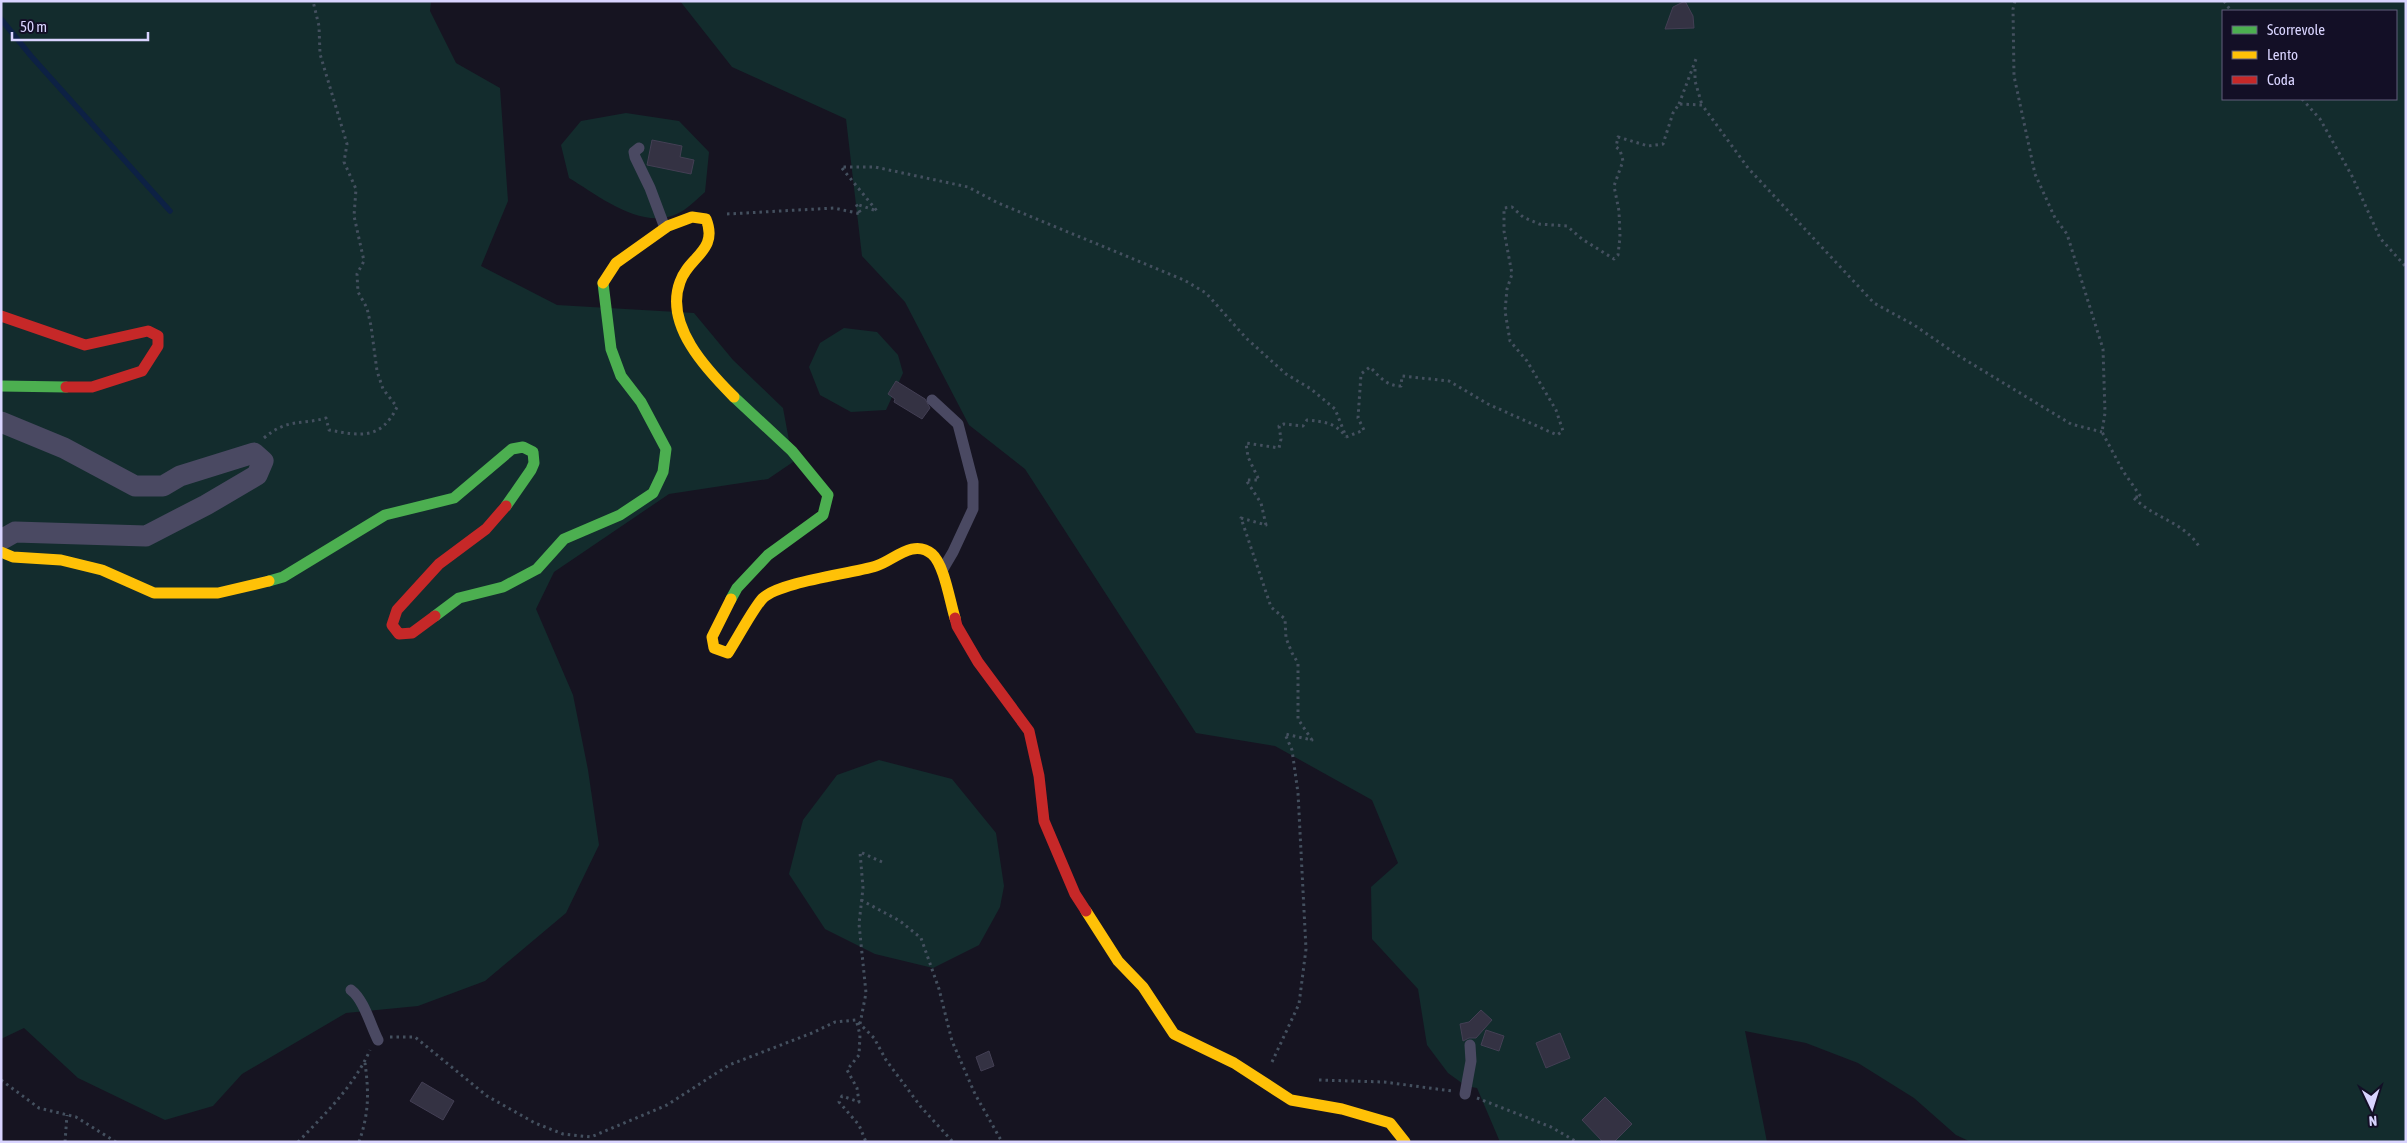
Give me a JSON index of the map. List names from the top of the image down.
{
  "legend": ["Scorrevole", "Lento", "Coda"],
  "scale_bar": "50 m",
  "north": "bottom"
}
